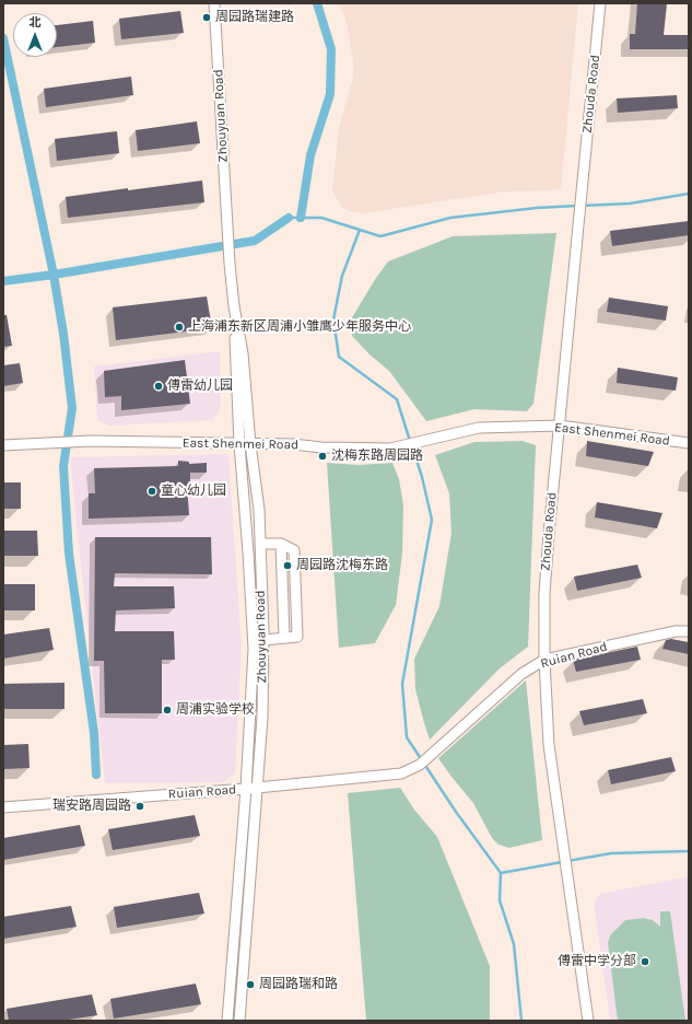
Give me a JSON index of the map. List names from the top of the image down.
{
  "streets": {
    "street": [
      "Zhouda Road",
      "Zhouyuan Road",
      "East Shenmei Road",
      "Ruian Road"
    ]
  },
  "crossings": [
    ["Zhouda Road", "East Shenmei Road"],
    ["Zhouda Road", "Ruian Road"],
    ["Zhouyuan Road", "East Shenmei Road"],
    ["Zhouyuan Road", "Ruian Road"]
  ],
  "places": [
    "周园路瑞建路",
    "上海浦东新区周浦小雏鹰少年服务中心",
    "傅雷幼儿园",
    "沈梅东路周园路",
    "童心幼儿园",
    "周园路沈梅东路",
    "周浦实验学校",
    "瑞安路周园路",
    "傅雷中学分部",
    "周园路瑞和路"
  ],
  "north": "top"
}
